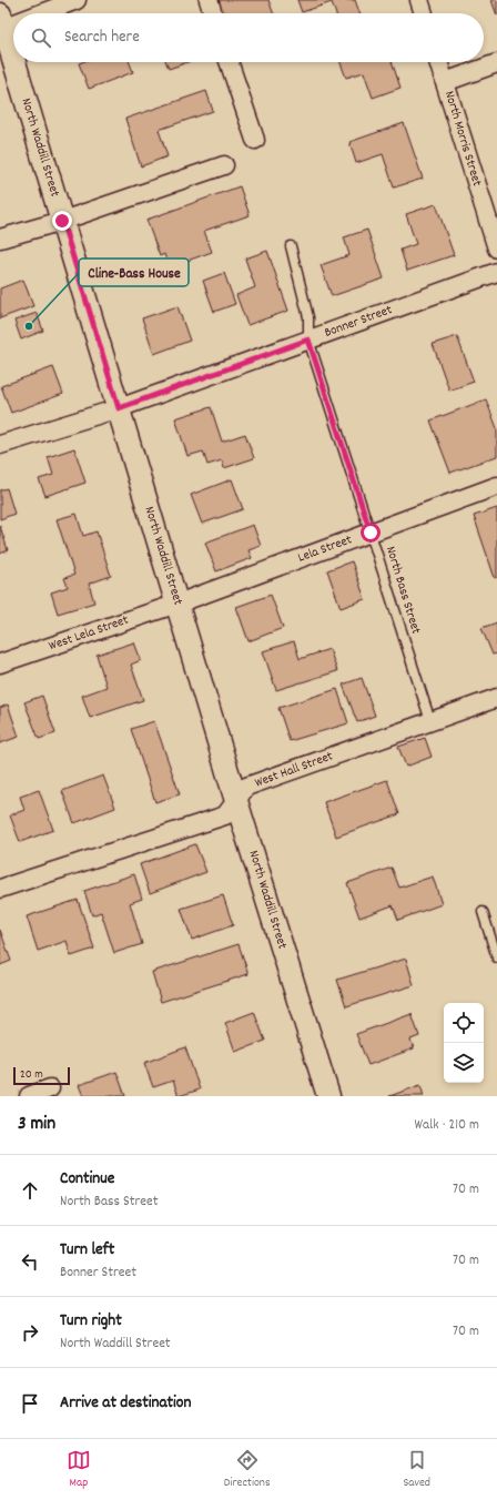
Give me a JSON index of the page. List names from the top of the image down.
{
  "streets": {
    "street": [
      "North Morris Street",
      "North Waddill Street",
      "Bonner Street",
      "Lela Street",
      "West Lela Street",
      "West Hall Street"
    ],
    "lane": ["North Bass Street"]
  },
  "crossings": [
    ["North Waddill Street", "Bonner Street"],
    ["North Waddill Street", "Lela Street"],
    ["North Waddill Street", "West Lela Street"],
    ["North Waddill Street", "West Hall Street"],
    ["Bonner Street", "North Bass Street"],
    ["Lela Street", "North Bass Street"],
    ["Lela Street", "West Lela Street"],
    ["North Bass Street", "West Hall Street"]
  ],
  "places": ["Cline-Bass House"],
  "scale_bar": "20 m",
  "page": {
    "search": "Search here",
    "scale": "20 m",
    "heading": ["3 min", "Walk · 210 m"],
    "list": [
      ["Continue", "North Bass Street", "70 m"],
      ["Turn left", "Bonner Street", "70 m"],
      ["Turn right", "North Waddill Street", "70 m"],
      "Arrive at destination"
    ],
    "nav": ["Map", "Directions", "Saved"]
  }
}
